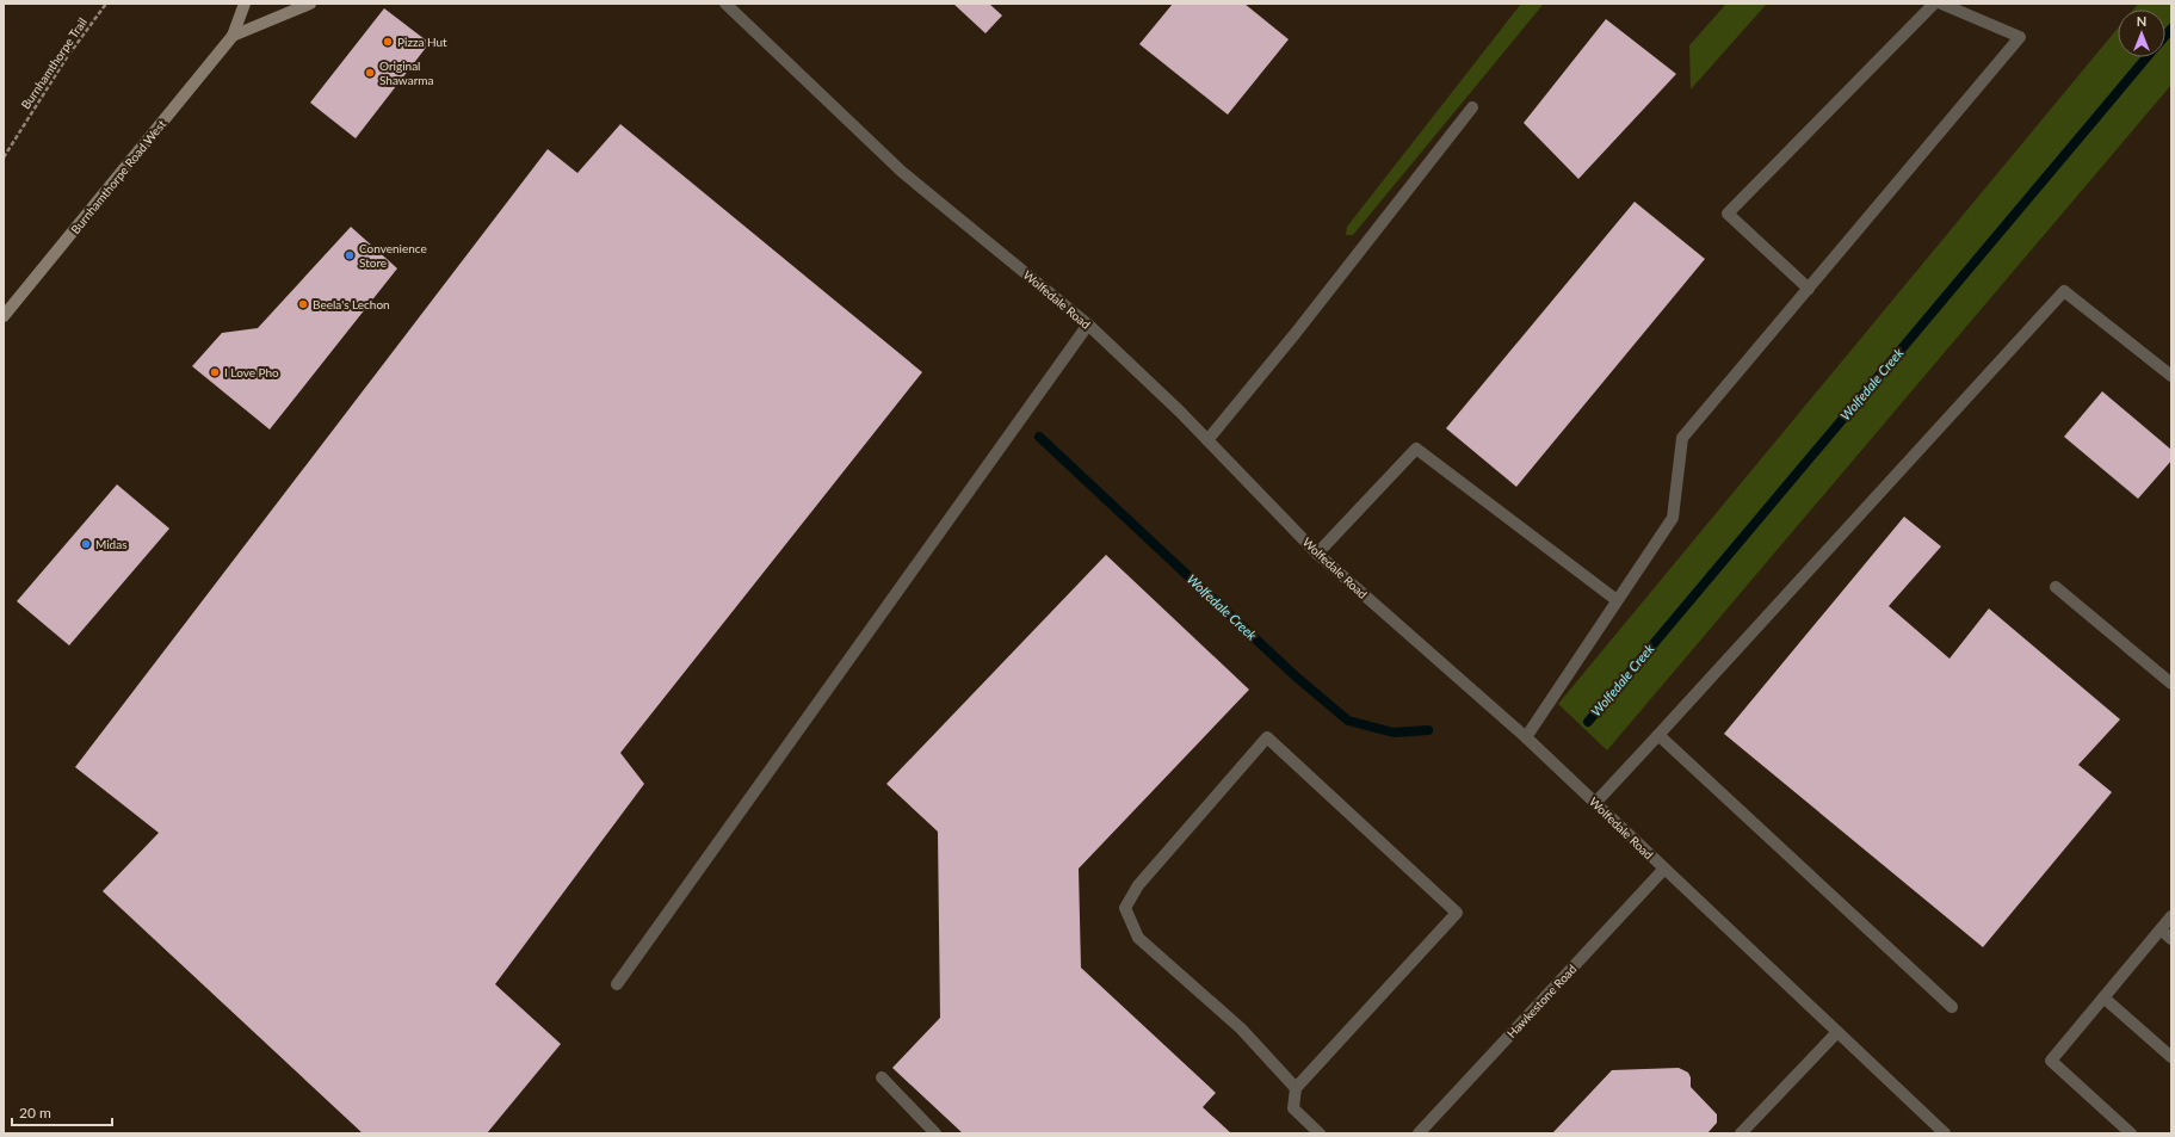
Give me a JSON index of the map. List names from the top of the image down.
{
  "streets": {
    "main road": ["Burnhamthorpe Road West"],
    "street": ["Wolfedale Road", "Hawkestone Road"],
    "path": ["Burnhamthorpe Trail"]
  },
  "crossings": [
    ["Wolfedale Road", "Hawkestone Road"]
  ],
  "water": ["Wolfedale Creek"],
  "places": [
    "Pizza Hut",
    "Original Shawarma",
    "Convenience Store",
    "Beela's Lechon",
    "I Love Pho",
    "Midas"
  ],
  "scale_bar": "20 m",
  "north": "top"
}
